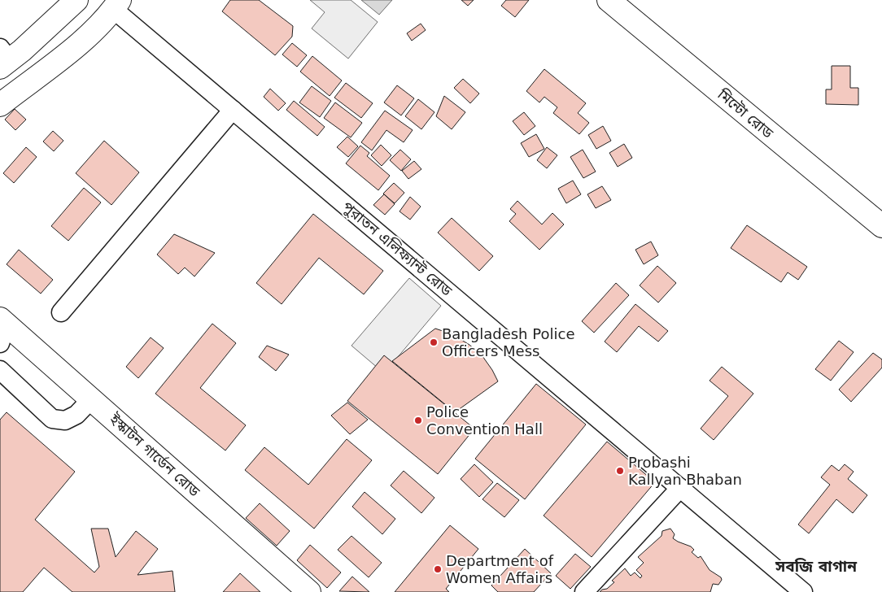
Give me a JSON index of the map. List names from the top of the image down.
{
  "streets": {
    "main road": ["মিন্টো রোড", "ইস্কাটন গার্ডেন রোড"],
    "street": ["পুরাতন এলিফ্যান্ট রোড"]
  },
  "districts": ["সবজি বাগান"],
  "places": [
    "Bangladesh Police Officers Mess",
    "Police Convention Hall",
    "Probashi Kallyan Bhaban",
    "Department of Women Affairs"
  ]
}
